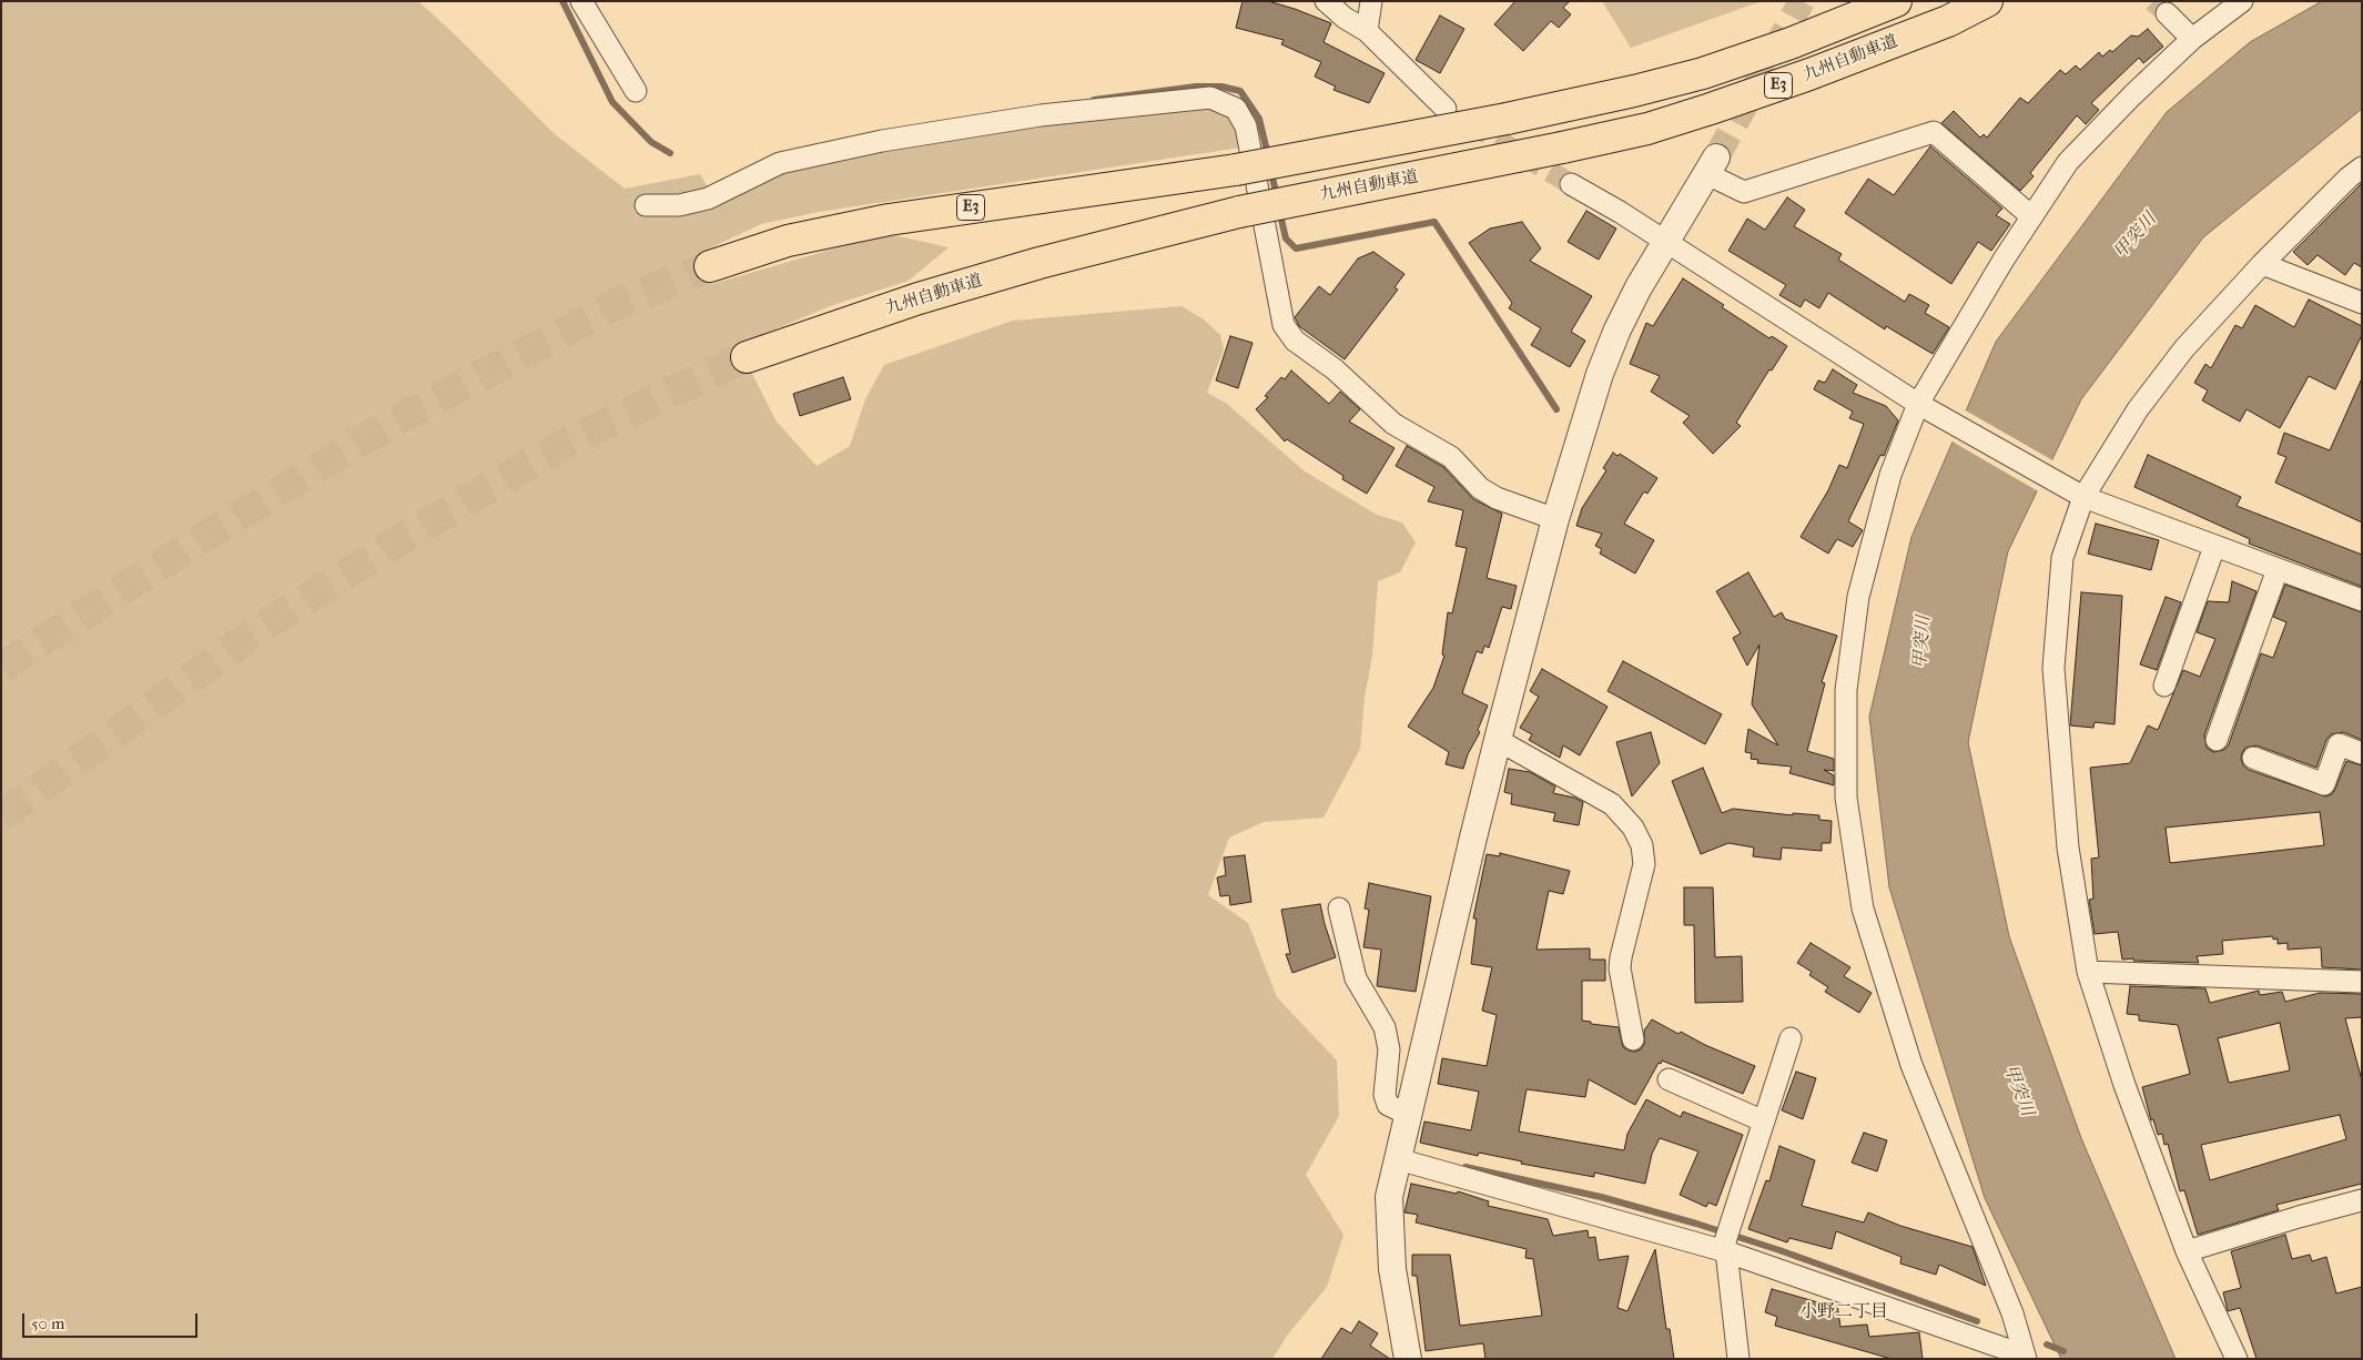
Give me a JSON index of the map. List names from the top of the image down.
{
  "streets": {
    "highway": ["九州自動車道", "E3"]
  },
  "districts": ["小野二丁目"],
  "water": ["甲突川"],
  "scale_bar": "50 m"
}
